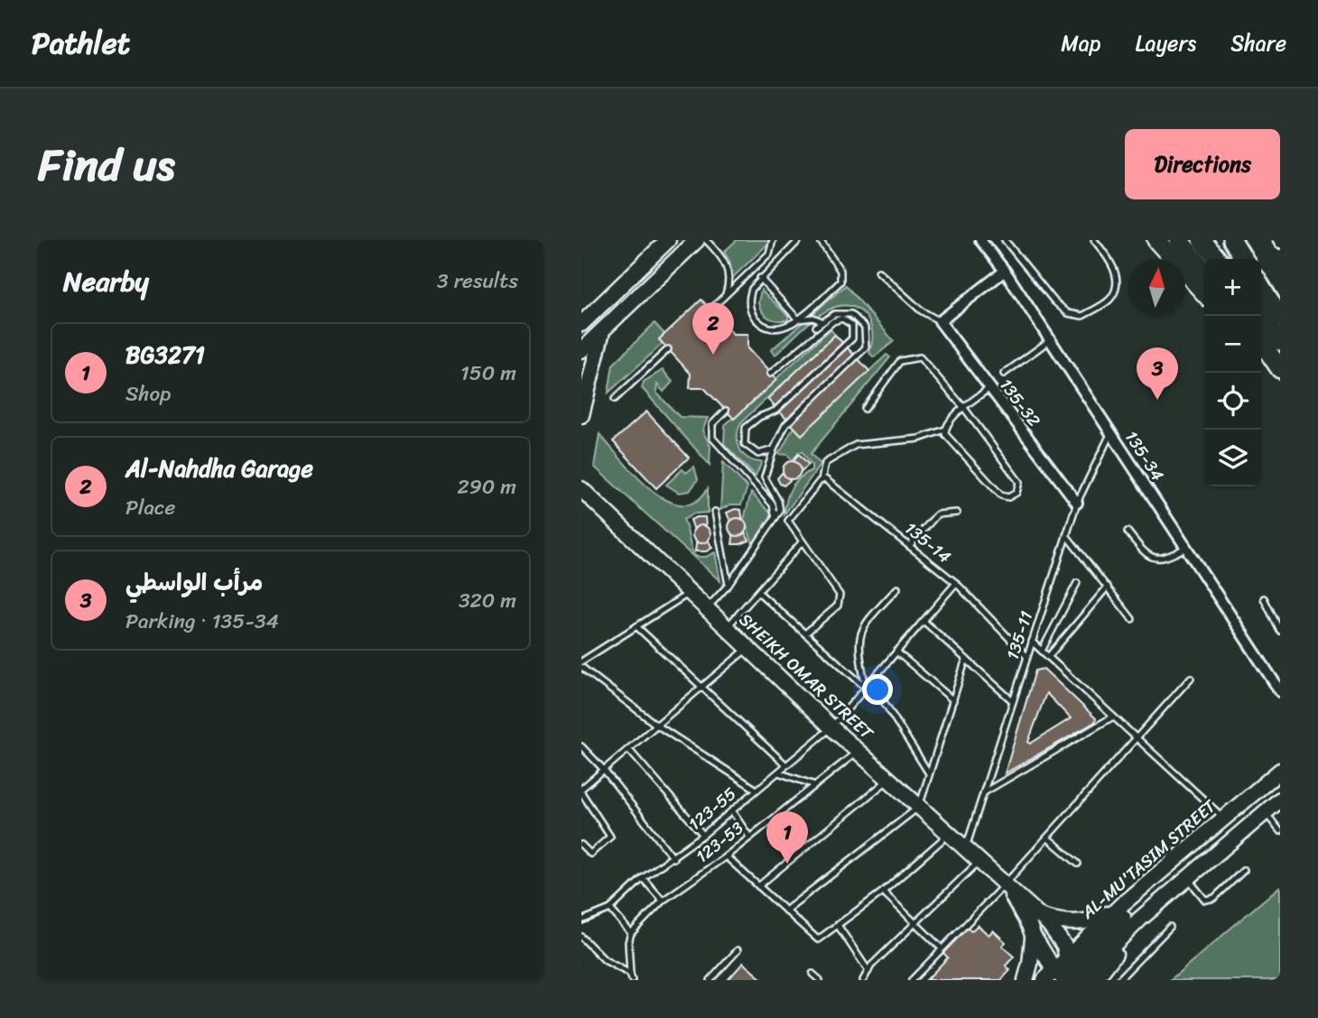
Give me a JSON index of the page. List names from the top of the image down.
{
  "streets": {
    "main road": ["SHEIKH OMAR STREET", "AL-MU'TASIM STREET"],
    "street": ["135-32", "135-34"],
    "lane": [
      "135-14",
      "135-11",
      "123-55",
      "123-53"
    ]
  },
  "crossings": [
    ["135-32", "135-11"],
    ["135-34", "135-11"],
    ["135-14", "135-11"],
    ["135-14", "123-55"],
    ["135-11", "SHEIKH OMAR STREET"],
    ["SHEIKH OMAR STREET", "123-55"],
    ["SHEIKH OMAR STREET", "123-53"],
    ["SHEIKH OMAR STREET", "AL-MU'TASIM STREET"]
  ],
  "north": "top",
  "page": {
    "header": "Pathlet",
    "nav": ["Map", "Layers", "Share"],
    "title": "Find us",
    "buttons": "Directions",
    "heading": ["Nearby", "3 results"],
    "map_buttons": ["+", "−"],
    "pins": ["2", "3", "1"],
    "list": [
      {
        "mark": "1",
        "name": "BG3271",
        "note": "Shop",
        "value": "150 m"
      },
      {
        "mark": "2",
        "name": "Al-Nahdha Garage",
        "note": "Place",
        "value": "290 m"
      },
      {
        "mark": "3",
        "name": "مرأب الواسطي",
        "note": "Parking · 135-34",
        "value": "320 m"
      }
    ]
  }
}
